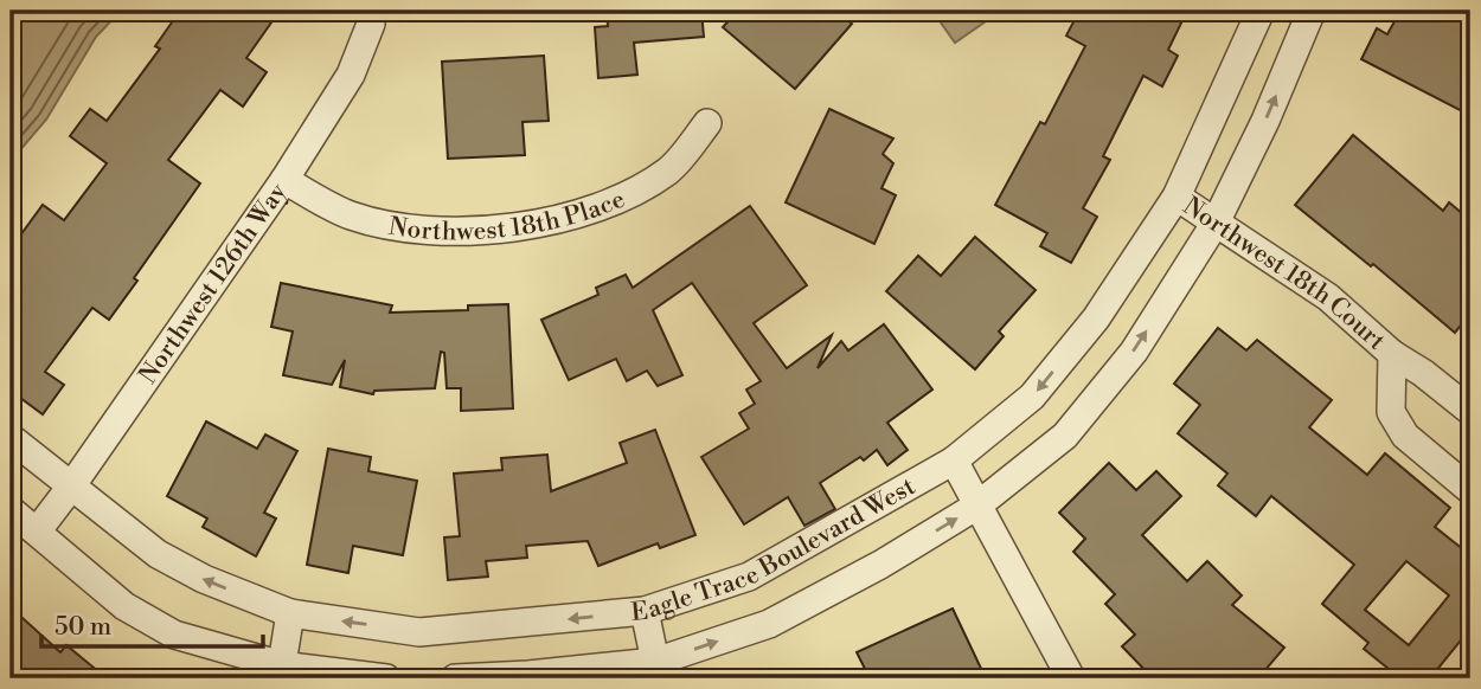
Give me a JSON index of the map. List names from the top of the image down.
{
  "streets": {
    "street": [
      "Northwest 18th Place",
      "Northwest 18th Court",
      "Northwest 126th Way",
      "Eagle Trace Boulevard West"
    ]
  },
  "crossings": [
    ["Northwest 18th Place", "Northwest 126th Way"],
    ["Northwest 18th Court", "Eagle Trace Boulevard West"],
    ["Northwest 126th Way", "Eagle Trace Boulevard West"]
  ],
  "scale_bar": "50 m"
}
